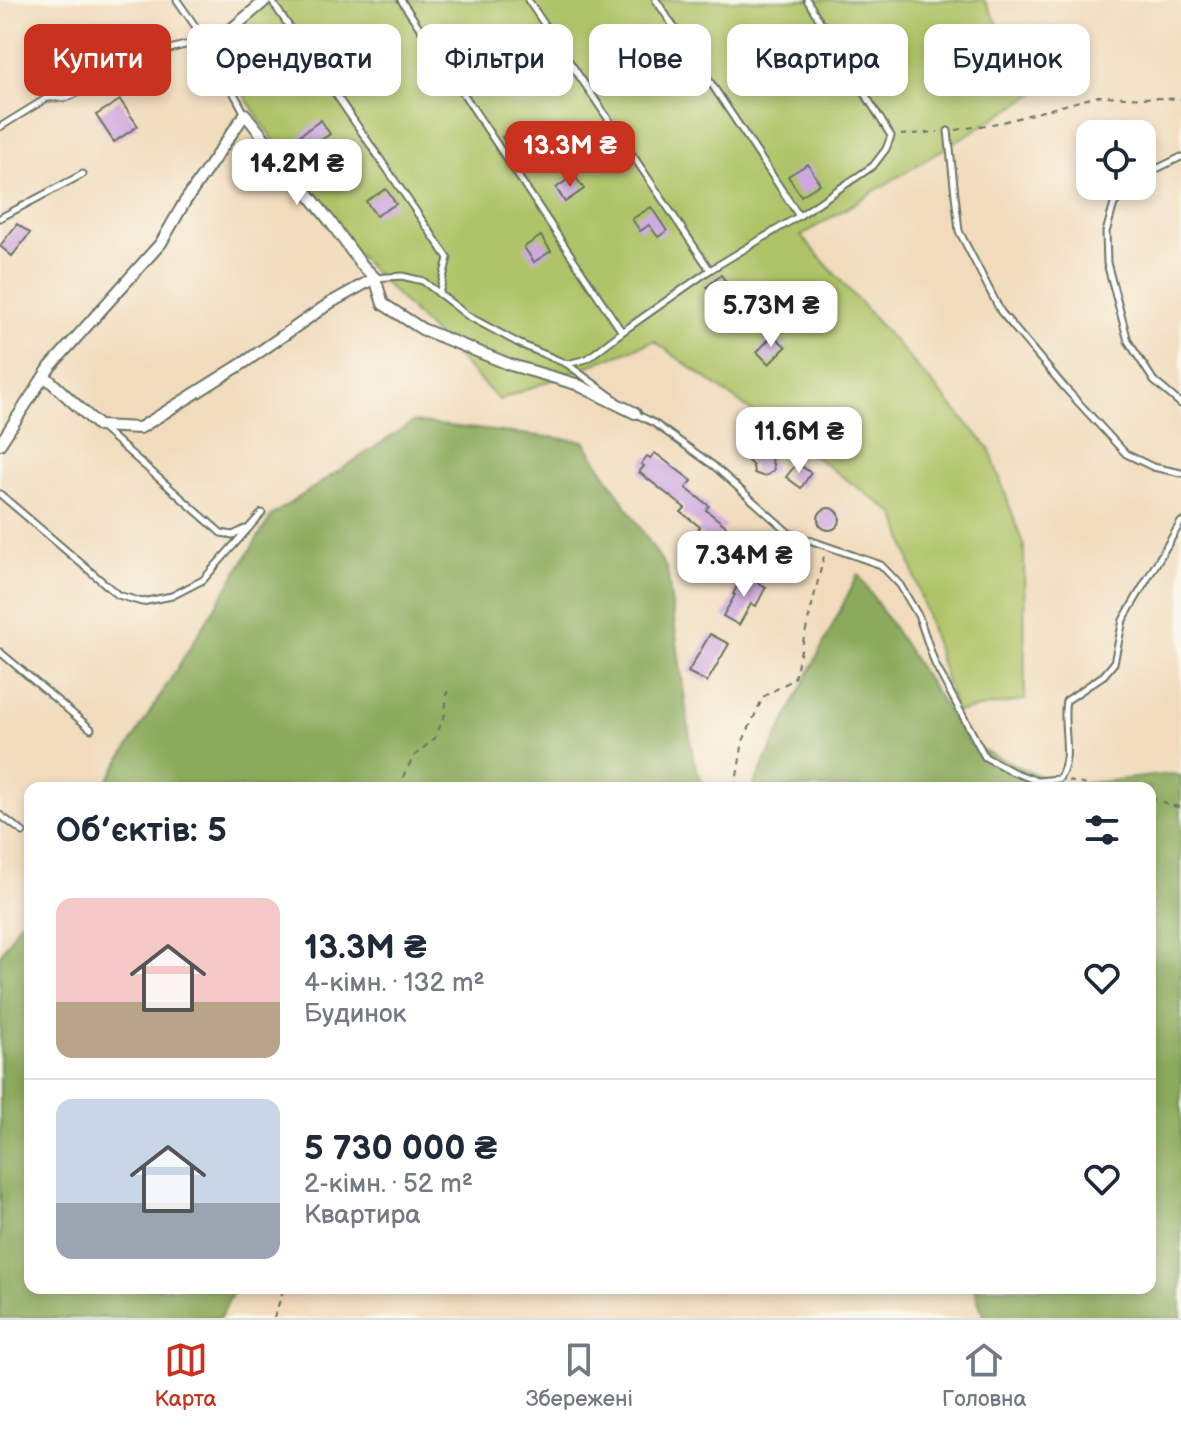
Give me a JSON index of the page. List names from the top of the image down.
{
  "page": {
    "chip": [
      "Купити",
      "Орендувати",
      "Фільтри",
      "Нове",
      "Квартира",
      "Будинок"
    ],
    "price": [
      "13.3M ₴",
      "14.2M ₴",
      "5.73M ₴",
      "11.6M ₴",
      "7.34M ₴"
    ],
    "heading": "Об’єктів: 5",
    "list": [
      {
        "name": "13.3M ₴",
        "note": "4-кімн. · 132 m² · Будинок"
      },
      {
        "name": "5 730 000 ₴",
        "note": "2-кімн. · 52 m² · Квартира"
      }
    ],
    "tabs": ["Карта", "Збережені", "Головна"]
  }
}
